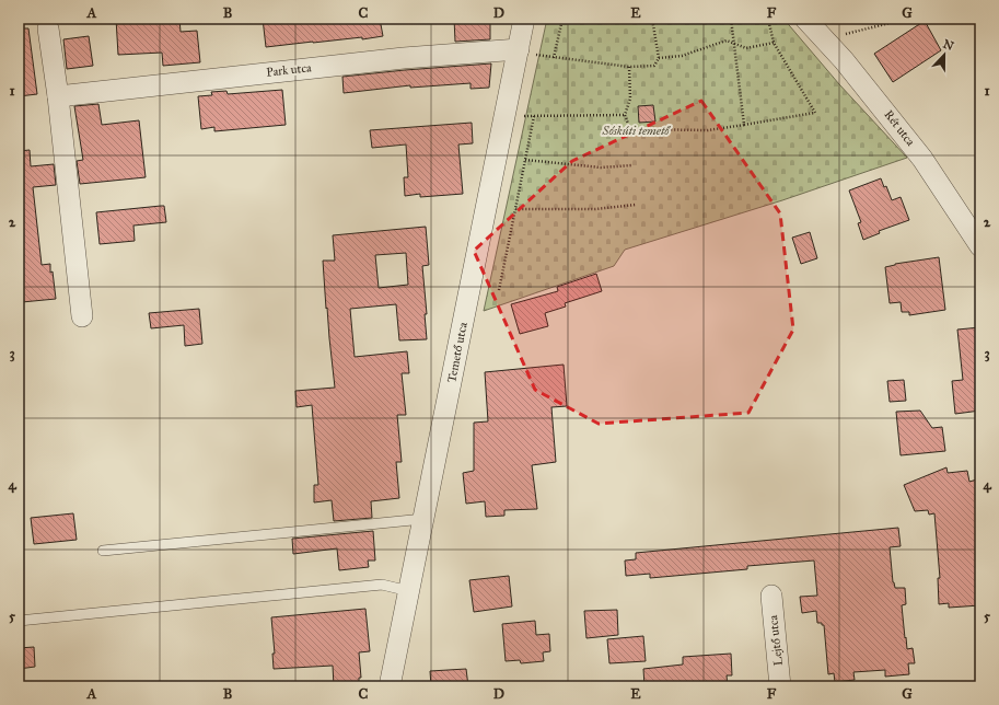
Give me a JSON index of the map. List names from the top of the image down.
{
  "streets": {
    "street": [
      "Park utca",
      "Rét utca",
      "Temető utca",
      "Lejtő utca"
    ]
  },
  "crossings": [
    ["Park utca", "Temető utca"]
  ],
  "parks": ["Sóskúti temető"],
  "north": "top",
  "grid": {
    "columns": [
      "A",
      "B",
      "C",
      "D",
      "E",
      "F",
      "G"
    ],
    "rows": [
      "1",
      "2",
      "3",
      "4",
      "5"
    ]
  }
}
